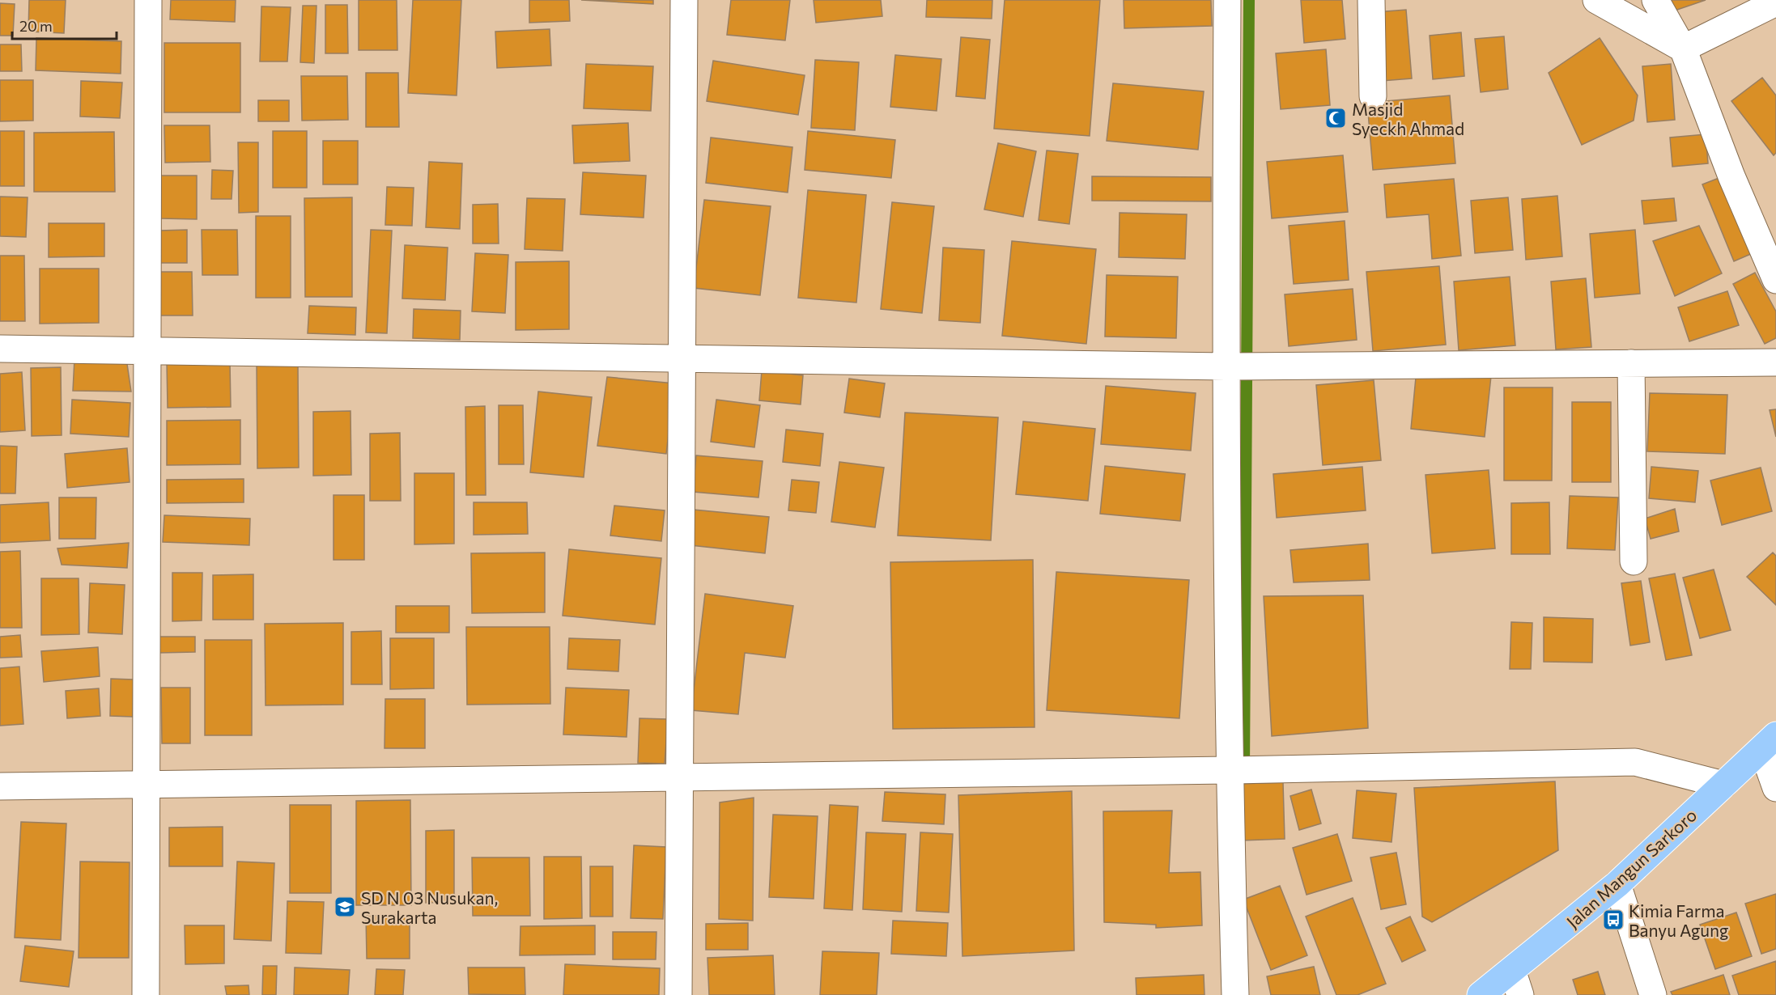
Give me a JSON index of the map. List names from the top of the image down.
{
  "streets": {
    "highway": ["Jalan Mangun Sarkoro"]
  },
  "places": {
    "mosque": ["Masjid Syeckh Ahmad"],
    "school or university": ["SD N 03 Nusukan, Surakarta"],
    "bus stop": ["Kimia Farma Banyu Agung"]
  },
  "scale_bar": "20 m"
}
